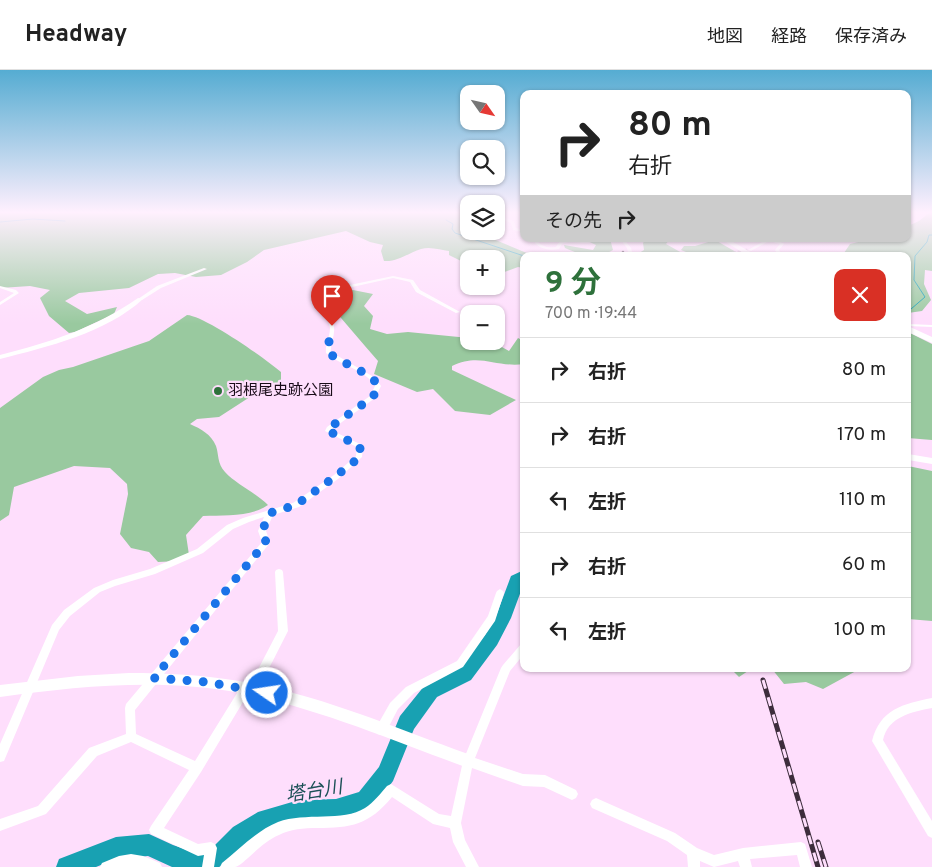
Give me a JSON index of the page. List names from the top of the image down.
{
  "water": ["塔台川"],
  "places": ["羽根尾史跡公園"],
  "north": "bottom right",
  "page": {
    "header": "Headway",
    "nav": ["地図", "経路", "保存済み"],
    "map_buttons": ["+", "−"],
    "turn": ["80 m", "右折"],
    "then": "その先",
    "heading": ["9 分", "700 m · 19:44"],
    "list": [
      {
        "name": "右折",
        "value": "80 m"
      },
      {
        "name": "右折",
        "value": "170 m"
      },
      {
        "name": "左折",
        "value": "110 m"
      },
      {
        "name": "右折",
        "value": "60 m"
      },
      {
        "name": "左折",
        "value": "100 m"
      }
    ]
  }
}
